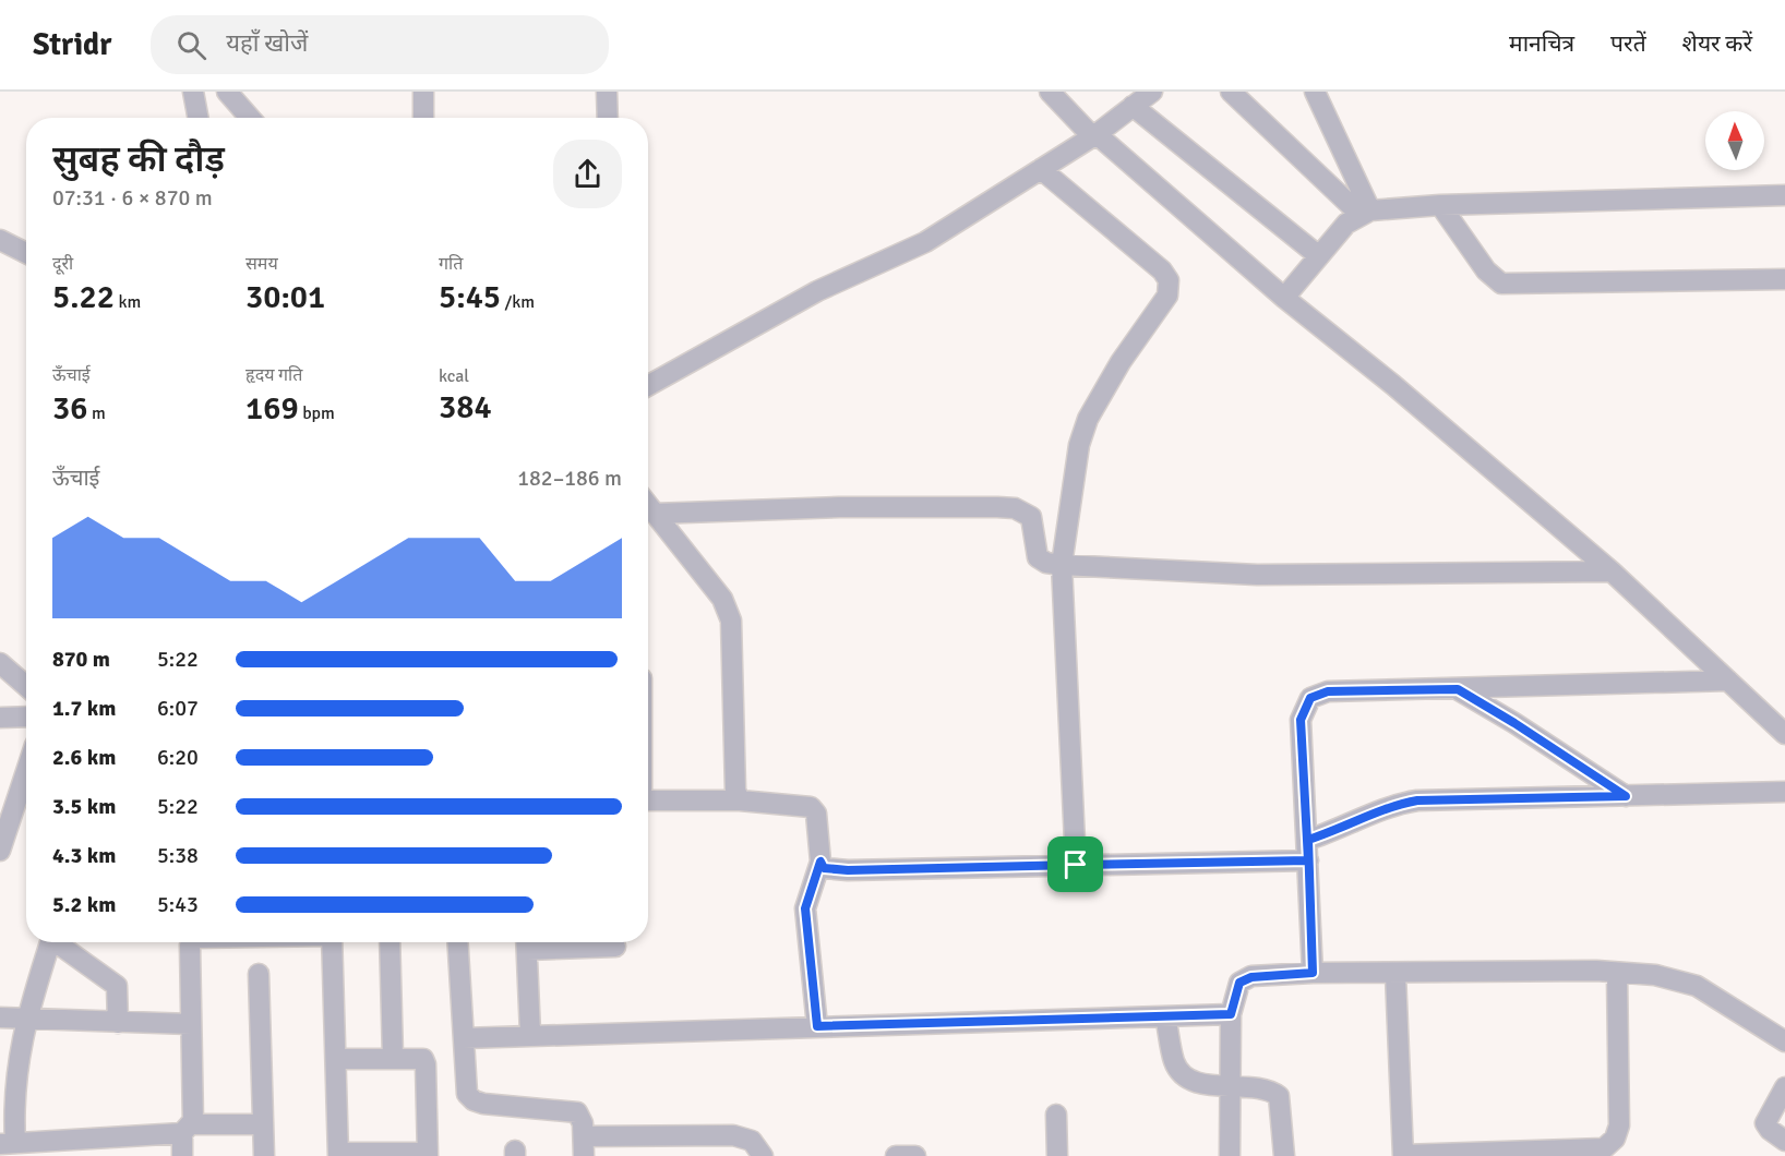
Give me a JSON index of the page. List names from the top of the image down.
{
  "north": "top",
  "page": {
    "header": "Stridr",
    "search": "यहाँ खोजें",
    "nav": ["मानचित्र", "परतें", "शेयर करें"],
    "heading": ["सुबह की दौड़", "07:31 · 6 × 870 m"],
    "stats": [
      ["दूरी", "5.22 km"],
      ["समय", "30:01"],
      ["गति", "5:45 /km"],
      ["ऊँचाई", "36 m"],
      ["हृदय गति", "169 bpm"],
      ["kcal", "384"]
    ],
    "chart": ["ऊँचाई", "182–186 m"],
    "list": [
      {
        "name": "870 m",
        "note": "5:22"
      },
      {
        "name": "1.7 km",
        "note": "6:07"
      },
      {
        "name": "2.6 km",
        "note": "6:20"
      },
      {
        "name": "3.5 km",
        "note": "5:22"
      },
      {
        "name": "4.3 km",
        "note": "5:38"
      },
      {
        "name": "5.2 km",
        "note": "5:43"
      }
    ]
  }
}
